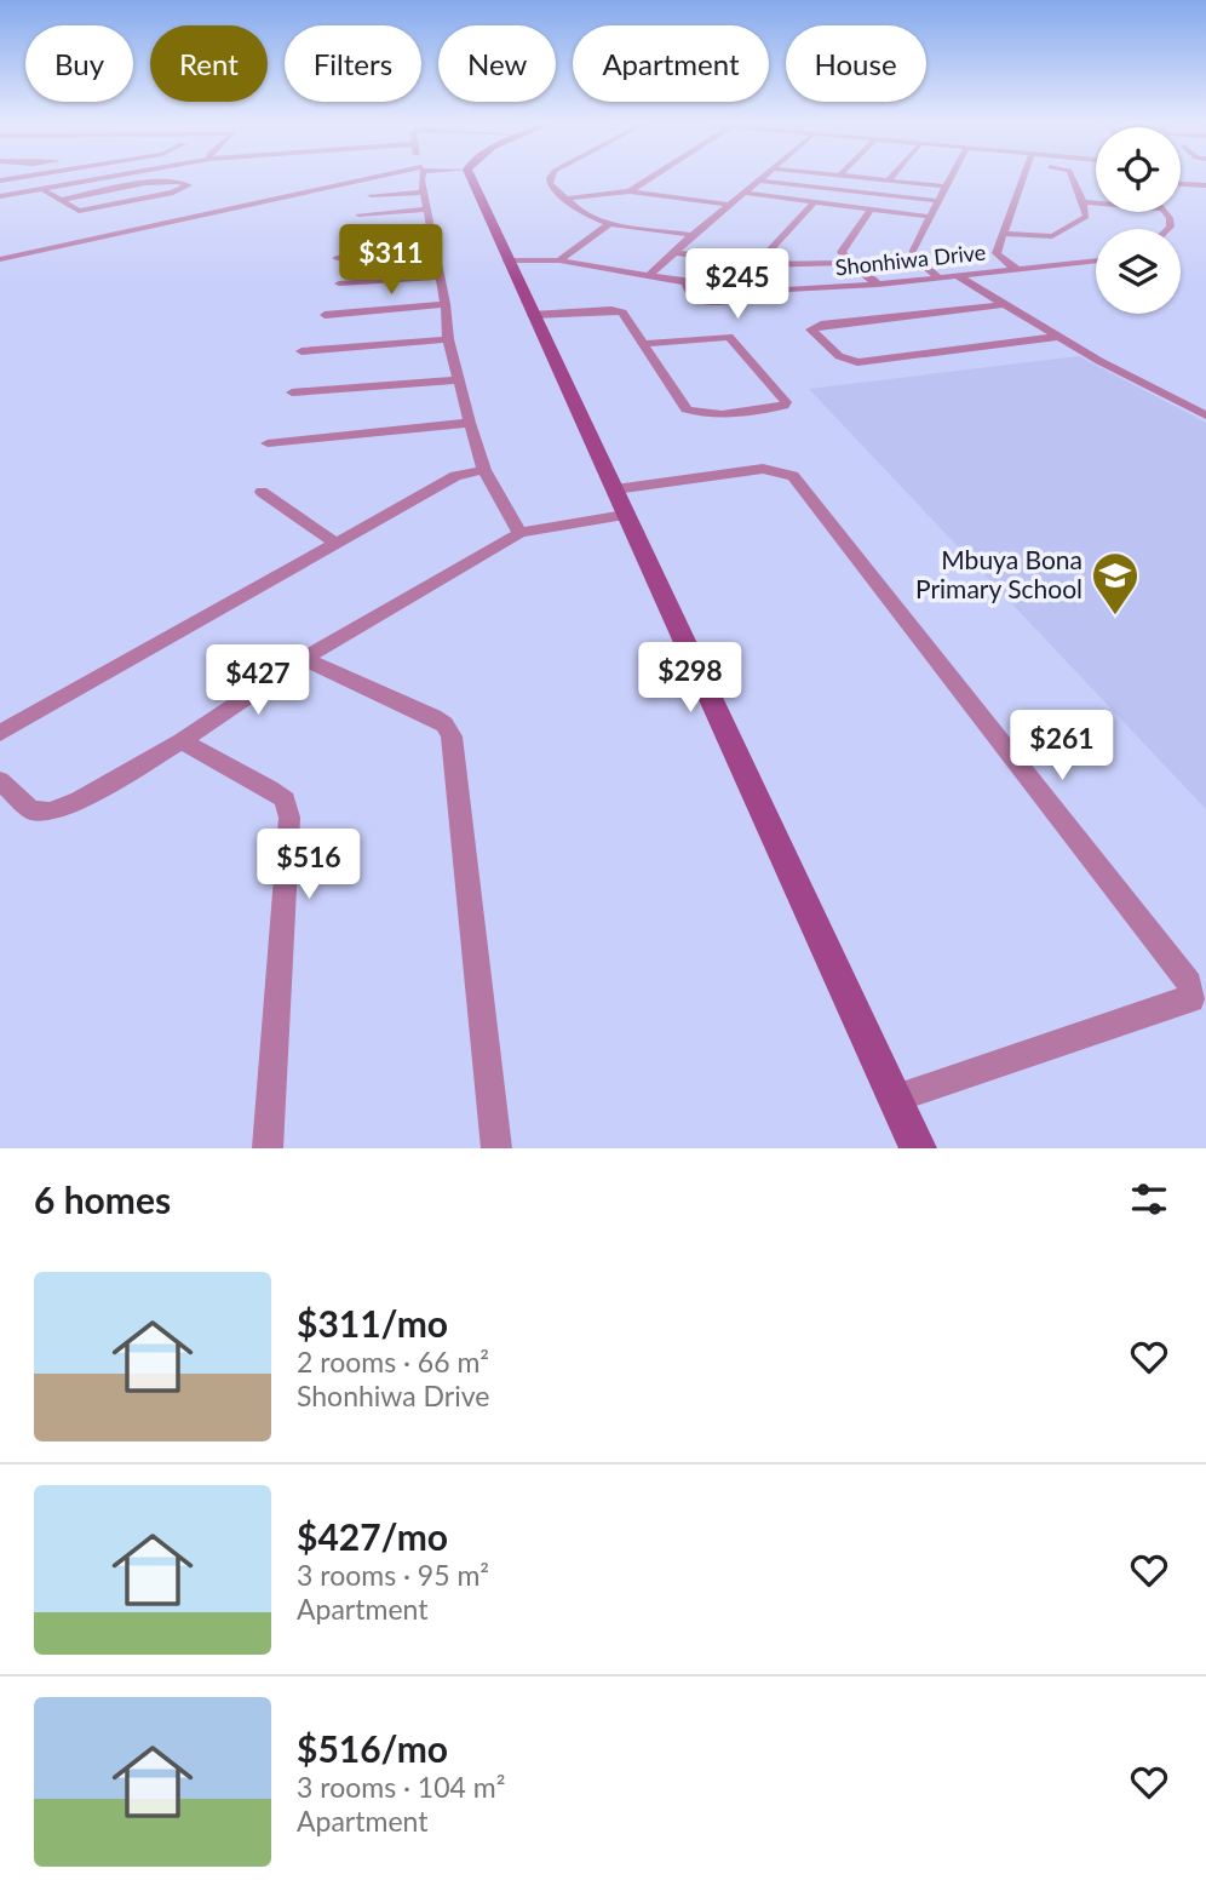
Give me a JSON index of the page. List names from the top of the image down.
{
  "streets": {
    "street": ["Shonhiwa Drive"]
  },
  "places": {
    "school or university": ["Mbuya Bona Primary School"]
  },
  "page": {
    "chip": [
      "Buy",
      "Rent",
      "Filters",
      "New",
      "Apartment",
      "House"
    ],
    "price": [
      "$311",
      "$245",
      "$298",
      "$427",
      "$261",
      "$516"
    ],
    "heading": "6 homes",
    "list": [
      {
        "name": "$311/mo",
        "note": "2 rooms · 66 m² · Shonhiwa Drive"
      },
      {
        "name": "$427/mo",
        "note": "3 rooms · 95 m² · Apartment"
      },
      {
        "name": "$516/mo",
        "note": "3 rooms · 104 m² · Apartment"
      }
    ]
  }
}
